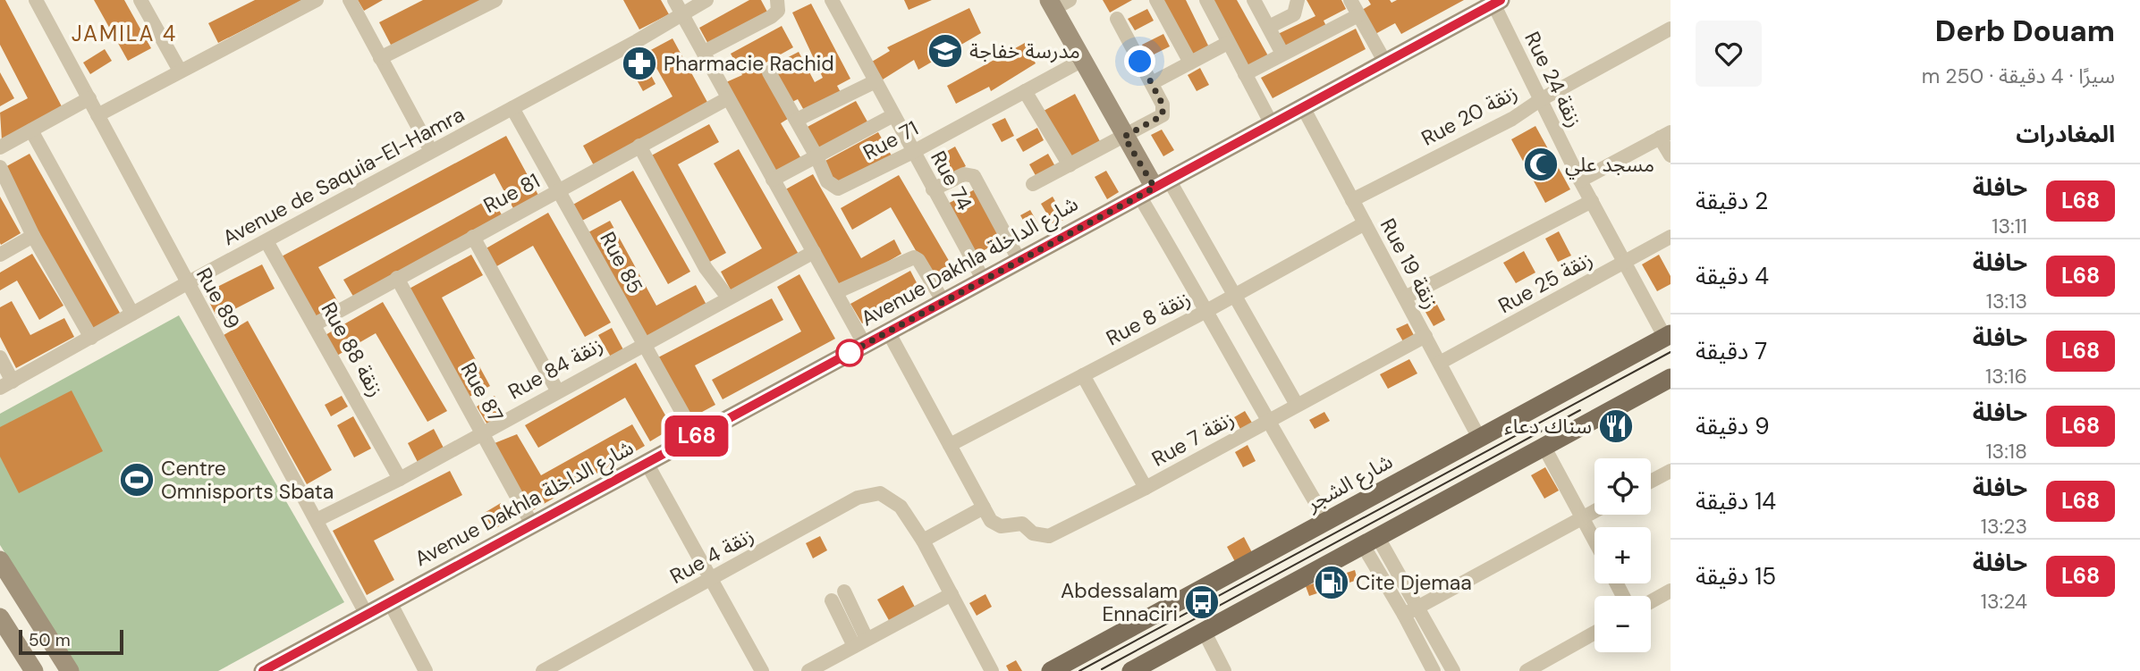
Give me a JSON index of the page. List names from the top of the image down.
{
  "streets": {
    "main road": ["شارع الشجر"],
    "street": [
      "Rue 24 زنقة",
      "Rue 20 زنقة",
      "Rue 71",
      "Avenue de Saquia-El-Hamra",
      "Rue 74",
      "Rue 81",
      "Avenue Dakhla شارع الداخلة",
      "Rue 85",
      "Rue 19 زنقة",
      "Rue 25 زنقة",
      "Rue 89",
      "Rue 8 زنقة",
      "Rue 88 زنقة",
      "Rue 84 زنقة",
      "Rue 87",
      "Rue 7 زنقة",
      "Rue 4 زنقة"
    ]
  },
  "crossings": [
    ["Rue 24 زنقة", "Rue 20 زنقة"],
    ["Rue 24 زنقة", "Avenue Dakhla شارع الداخلة"],
    ["Rue 24 زنقة", "Rue 25 زنقة"],
    ["Rue 24 زنقة", "شارع الشجر"],
    ["Rue 20 زنقة", "Rue 19 زنقة"],
    ["Rue 71", "Rue 74"],
    ["Avenue de Saquia-El-Hamra", "Rue 85"],
    ["Avenue de Saquia-El-Hamra", "Rue 89"],
    ["Avenue de Saquia-El-Hamra", "Rue 88 زنقة"],
    ["Rue 74", "Avenue Dakhla شارع الداخلة"],
    ["Rue 81", "Rue 85"],
    ["Rue 81", "Rue 88 زنقة"],
    ["Rue 81", "Rue 87"],
    ["Avenue Dakhla شارع الداخلة", "Rue 85"],
    ["Avenue Dakhla شارع الداخلة", "Rue 19 زنقة"],
    ["Avenue Dakhla شارع الداخلة", "Rue 89"],
    ["Avenue Dakhla شارع الداخلة", "Rue 87"],
    ["Rue 85", "Rue 84 زنقة"],
    ["Rue 19 زنقة", "Rue 25 زنقة"],
    ["Rue 19 زنقة", "Rue 8 زنقة"],
    ["Rue 19 زنقة", "Rue 7 زنقة"],
    ["Rue 19 زنقة", "شارع الشجر"],
    ["Rue 89", "Rue 84 زنقة"],
    ["Rue 88 زنقة", "Rue 84 زنقة"],
    ["Rue 84 زنقة", "Rue 87"]
  ],
  "districts": ["JAMILA 4"],
  "places": {
    "school or university": ["مدرسة خفاجة"],
    "pharmacy": ["Pharmacie Rachid"],
    "mosque": ["مسجد علي"],
    "restaurant": ["سناك دعاء"],
    "sports": ["Centre Omnisports Sbata"],
    "fuel station": ["Cite Djemaa"],
    "bus stop": ["Abdessalam Ennaciri"]
  },
  "lines": ["bus line L68"],
  "scale_bar": "50 m",
  "page": {
    "heading": [
      ["Derb Douam", "سيرًا · 4 دقيقة · 250 m"],
      "المغادرات"
    ],
    "on_map": "L68",
    "list": [
      {
        "mark": "L68",
        "name": "حافلة",
        "note": "13:11",
        "value": "2 دقيقة"
      },
      {
        "mark": "L68",
        "name": "حافلة",
        "note": "13:13",
        "value": "4 دقيقة"
      },
      {
        "mark": "L68",
        "name": "حافلة",
        "note": "13:16",
        "value": "7 دقيقة"
      },
      {
        "mark": "L68",
        "name": "حافلة",
        "note": "13:18",
        "value": "9 دقيقة"
      },
      {
        "mark": "L68",
        "name": "حافلة",
        "note": "13:23",
        "value": "14 دقيقة"
      },
      {
        "mark": "L68",
        "name": "حافلة",
        "note": "13:24",
        "value": "15 دقيقة"
      }
    ],
    "map_buttons": ["+", "−"],
    "scale": "50 m"
  }
}
